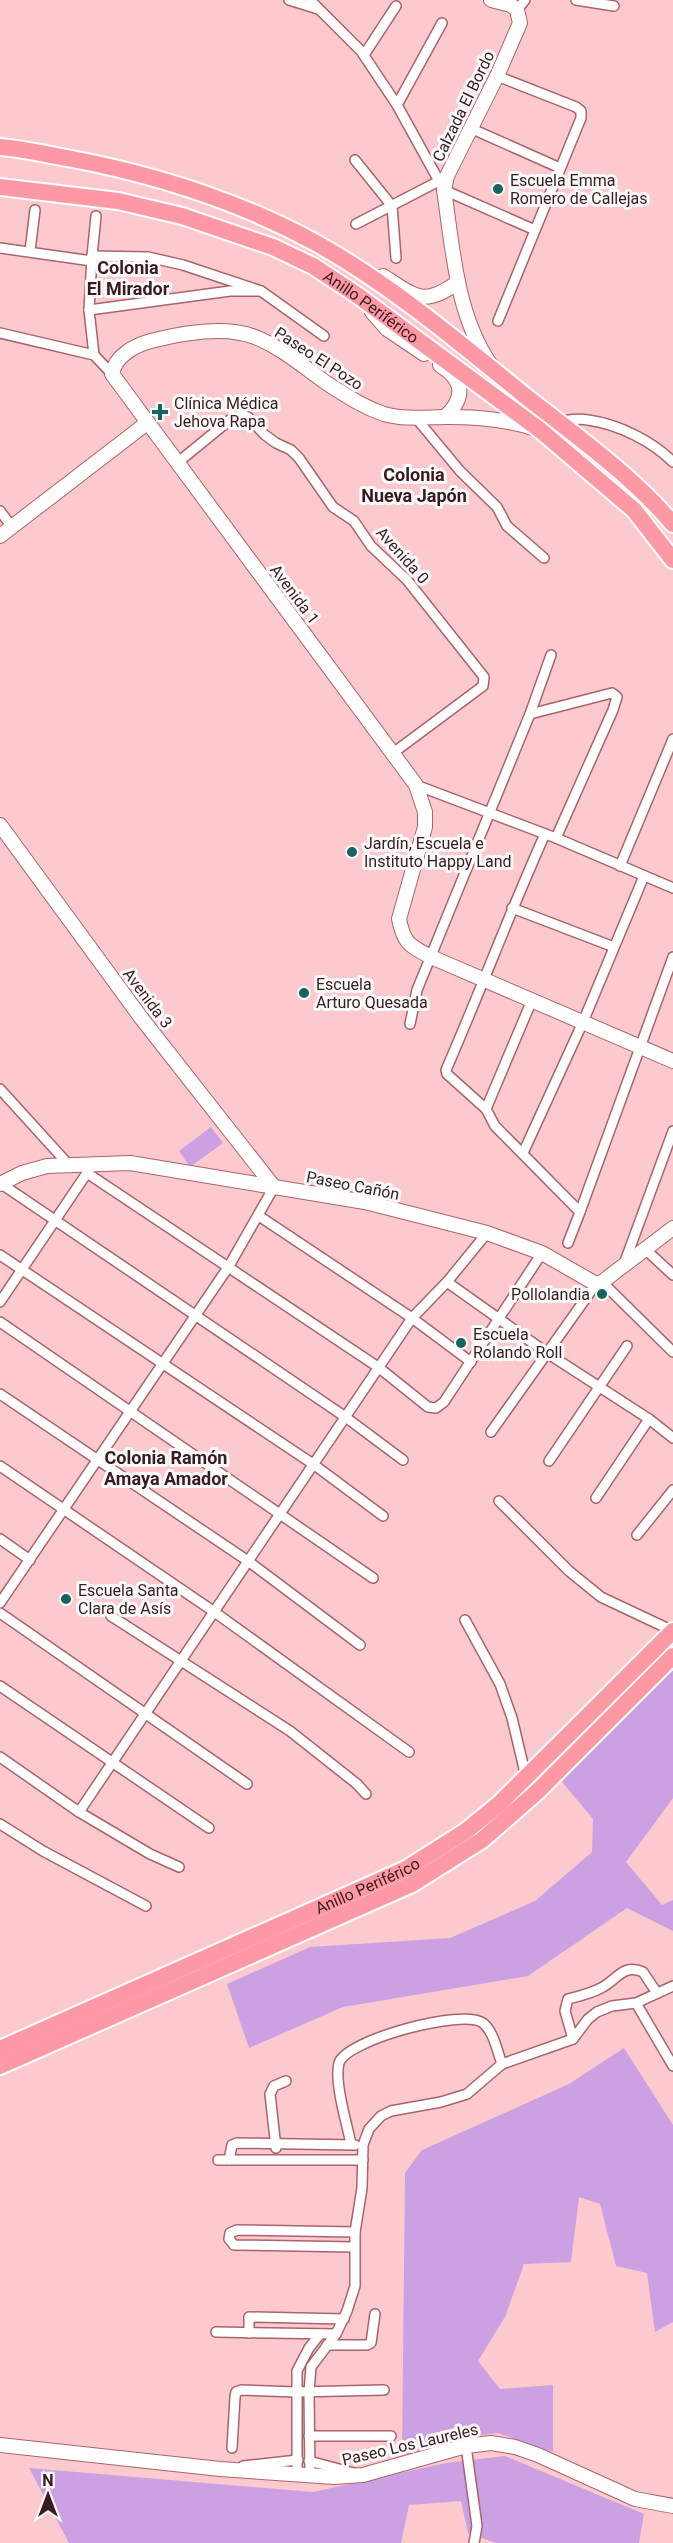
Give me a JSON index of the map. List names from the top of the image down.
{
  "streets": {
    "highway": ["Anillo Periférico"],
    "street": [
      "Calzada El Bordo",
      "Paseo El Pozo",
      "Avenida 0",
      "Avenida 1",
      "Avenida 3",
      "Paseo Cañón",
      "Paseo Los Laureles"
    ]
  },
  "crossings": [
    ["Calzada El Bordo", "Anillo Periférico"],
    ["Anillo Periférico", "Paseo El Pozo"],
    ["Avenida 0", "Avenida 1"],
    ["Avenida 3", "Paseo Cañón"]
  ],
  "districts": ["Colonia El Mirador", "Colonia Nueva Japón", "Colonia Ramón Amaya Amador"],
  "places": {
    "other": [
      "Escuela Emma Romero de Callejas",
      "Jardín, Escuela e Instituto Happy Land",
      "Escuela Arturo Quesada",
      "Pollolandia",
      "Escuela Rolando Roll",
      "Escuela Santa Clara de Asís"
    ],
    "health": ["Clínica Médica Jehova Rapa"]
  },
  "north": "top"
}
